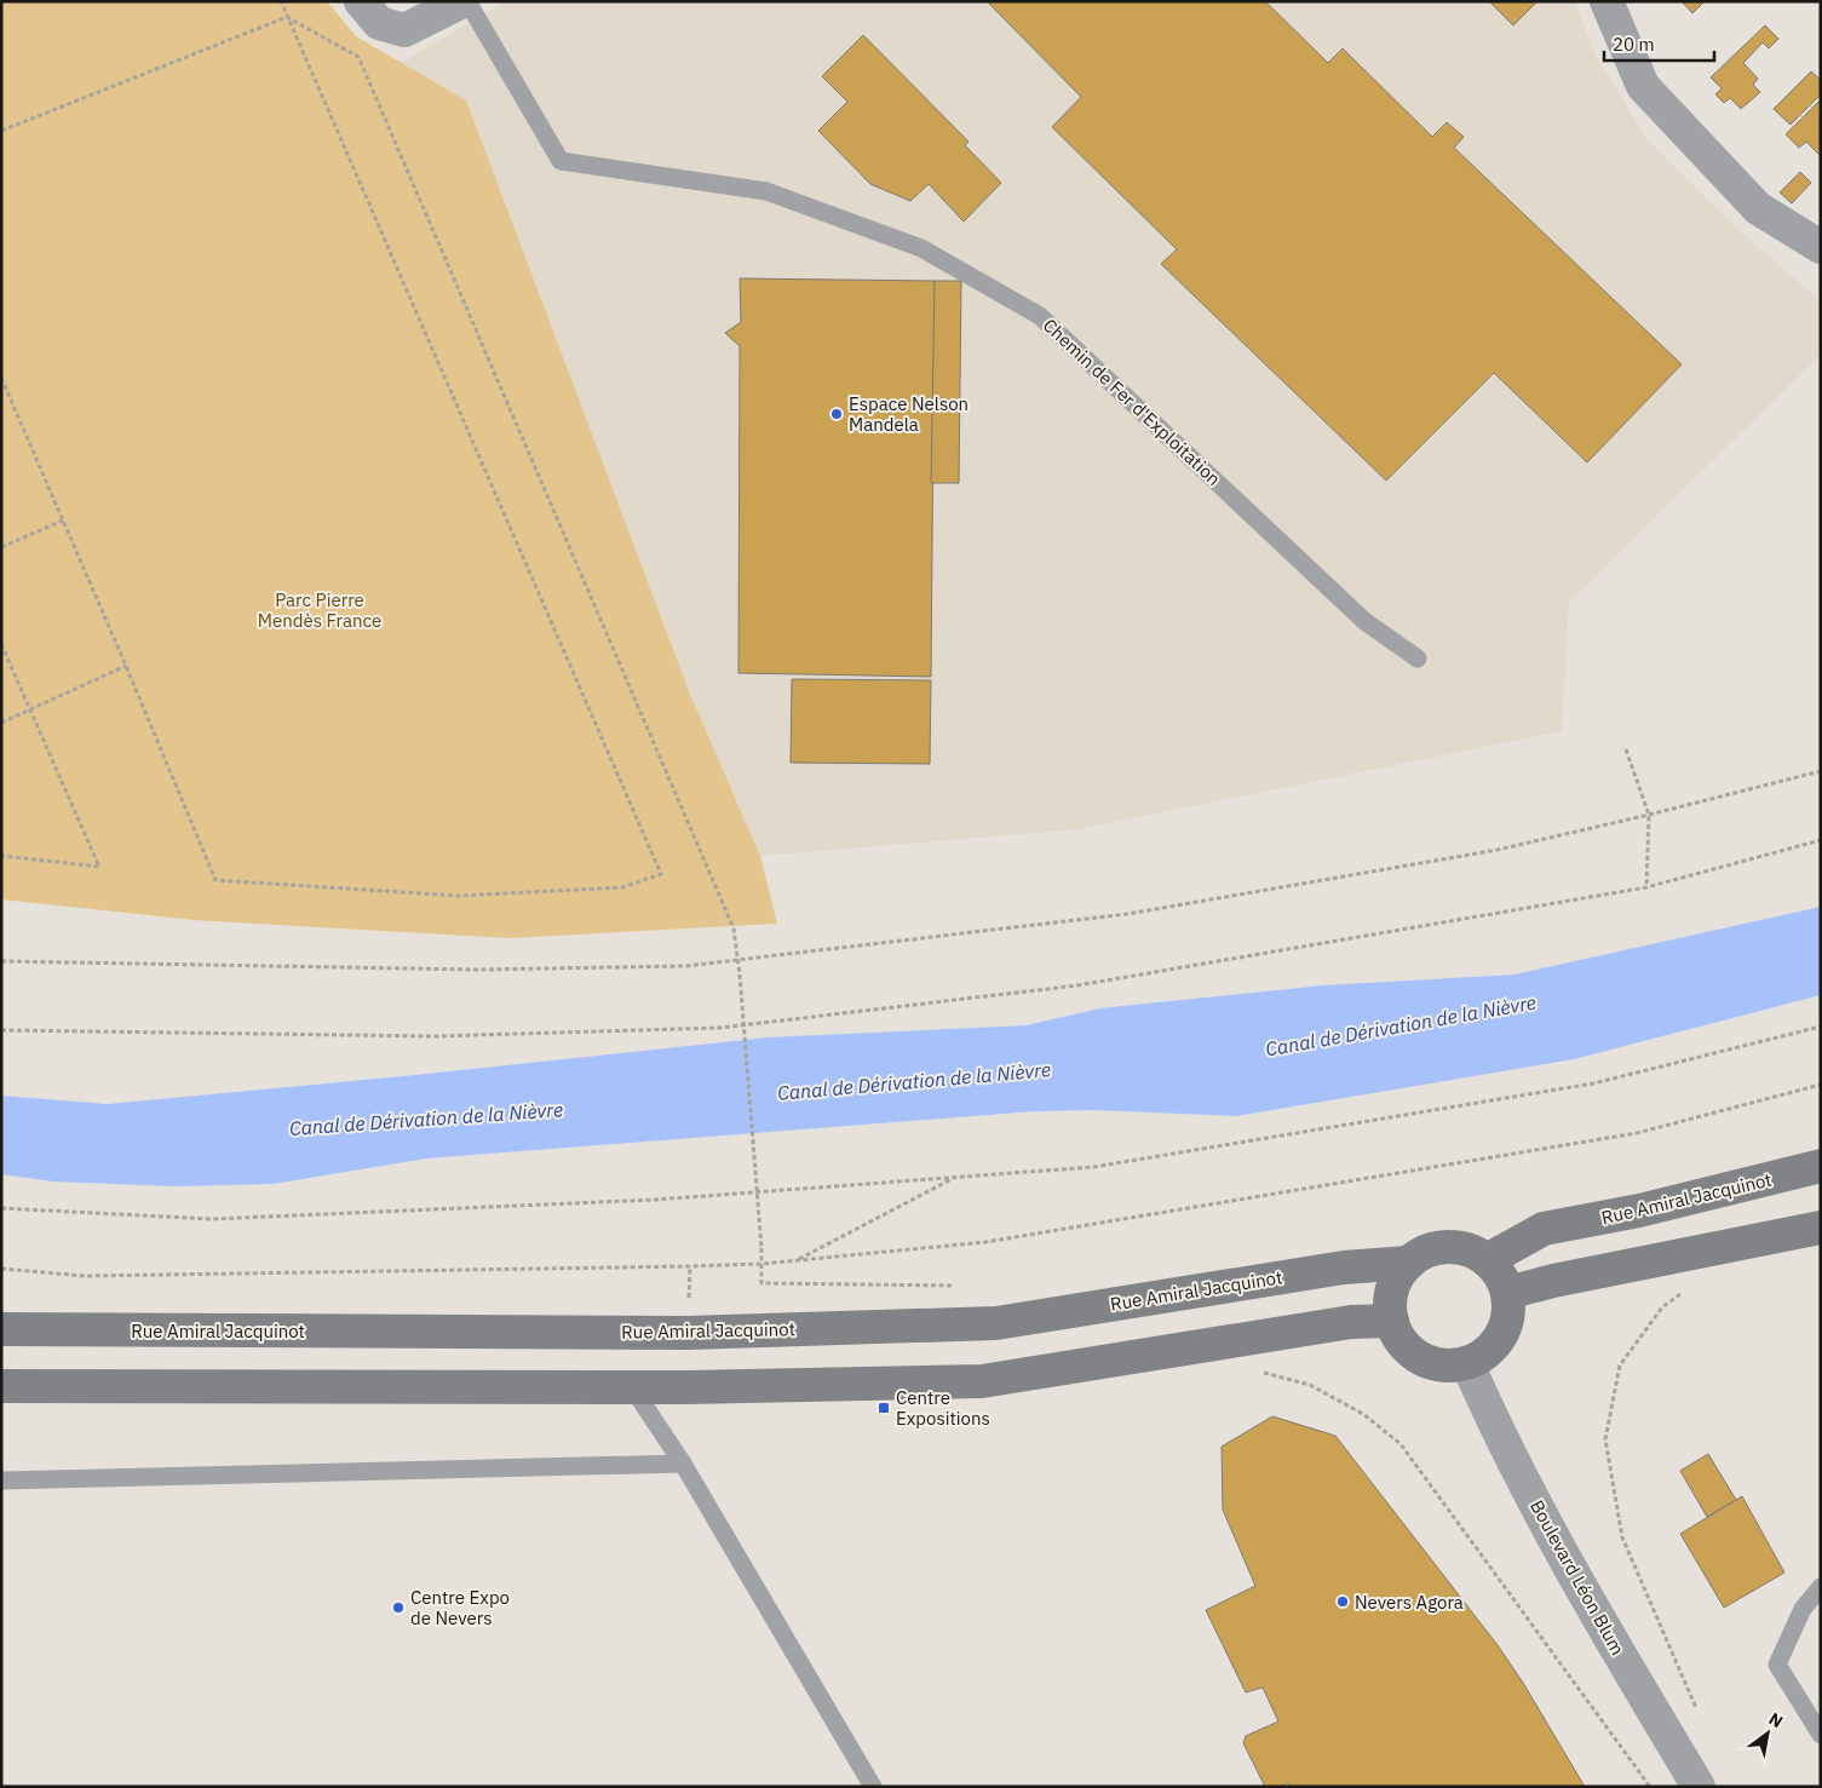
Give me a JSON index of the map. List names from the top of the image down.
{
  "streets": {
    "main road": ["Rue Amiral Jacquinot"],
    "street": ["Boulevard Léon Blum"],
    "lane": ["Chemin de Fer d'Exploitation"]
  },
  "crossings": [
    ["Rue Amiral Jacquinot", "Boulevard Léon Blum"]
  ],
  "water": ["Canal de Dérivation de la Nièvre"],
  "parks": ["Parc Pierre Mendès France"],
  "places": {
    "other": ["Espace Nelson Mandela", "Nevers Agora", "Centre Expo de Nevers"],
    "transit": ["Centre Expositions"]
  },
  "scale_bar": "20 m",
  "north": "top right"
}
